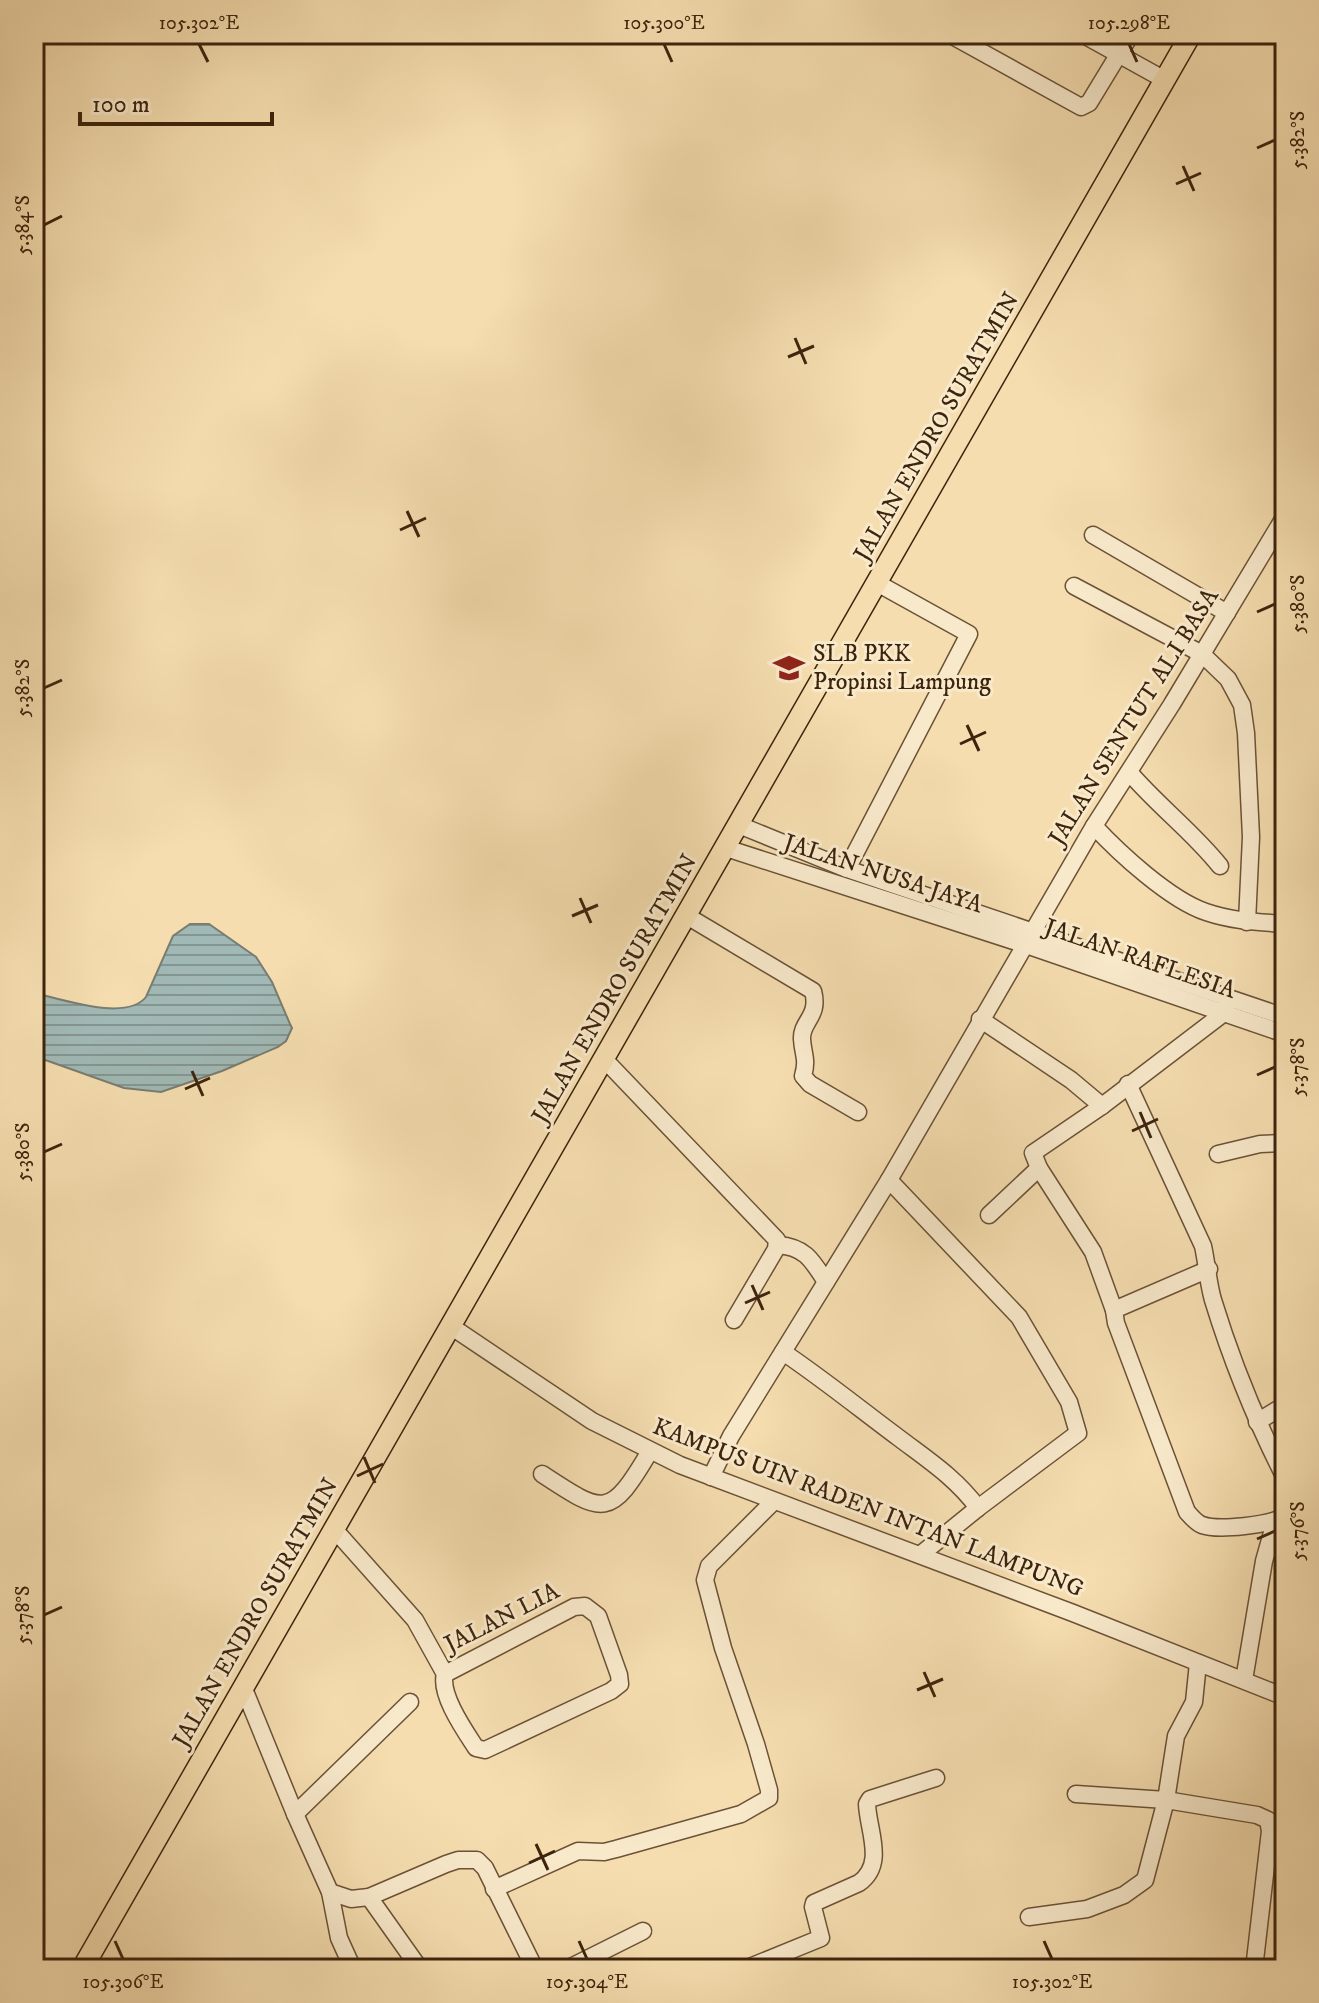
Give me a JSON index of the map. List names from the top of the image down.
{
  "streets": {
    "main road": ["JALAN ENDRO SURATMIN"],
    "street": [
      "JALAN SENTUT ALI BASA",
      "JALAN NUSA JAYA",
      "JALAN RAFLESIA",
      "KAMPUS UIN RADEN INTAN LAMPUNG",
      "JALAN LIA"
    ]
  },
  "crossings": [
    ["JALAN ENDRO SURATMIN", "JALAN NUSA JAYA"],
    ["JALAN ENDRO SURATMIN", "KAMPUS UIN RADEN INTAN LAMPUNG"],
    ["JALAN ENDRO SURATMIN", "JALAN LIA"],
    ["JALAN SENTUT ALI BASA", "JALAN NUSA JAYA"],
    ["JALAN SENTUT ALI BASA", "JALAN RAFLESIA"],
    ["JALAN SENTUT ALI BASA", "KAMPUS UIN RADEN INTAN LAMPUNG"],
    ["JALAN NUSA JAYA", "JALAN RAFLESIA"]
  ],
  "places": {
    "school or university": ["SLB PKK Propinsi Lampung"]
  },
  "scale_bar": "100 m",
  "coordinates": [
    "105.302°E",
    "105.300°E",
    "105.298°E",
    "5.382°S",
    "5.384°S",
    "5.380°S",
    "5.378°S",
    "5.376°S",
    "105.306°E",
    "105.304°E"
  ]
}
